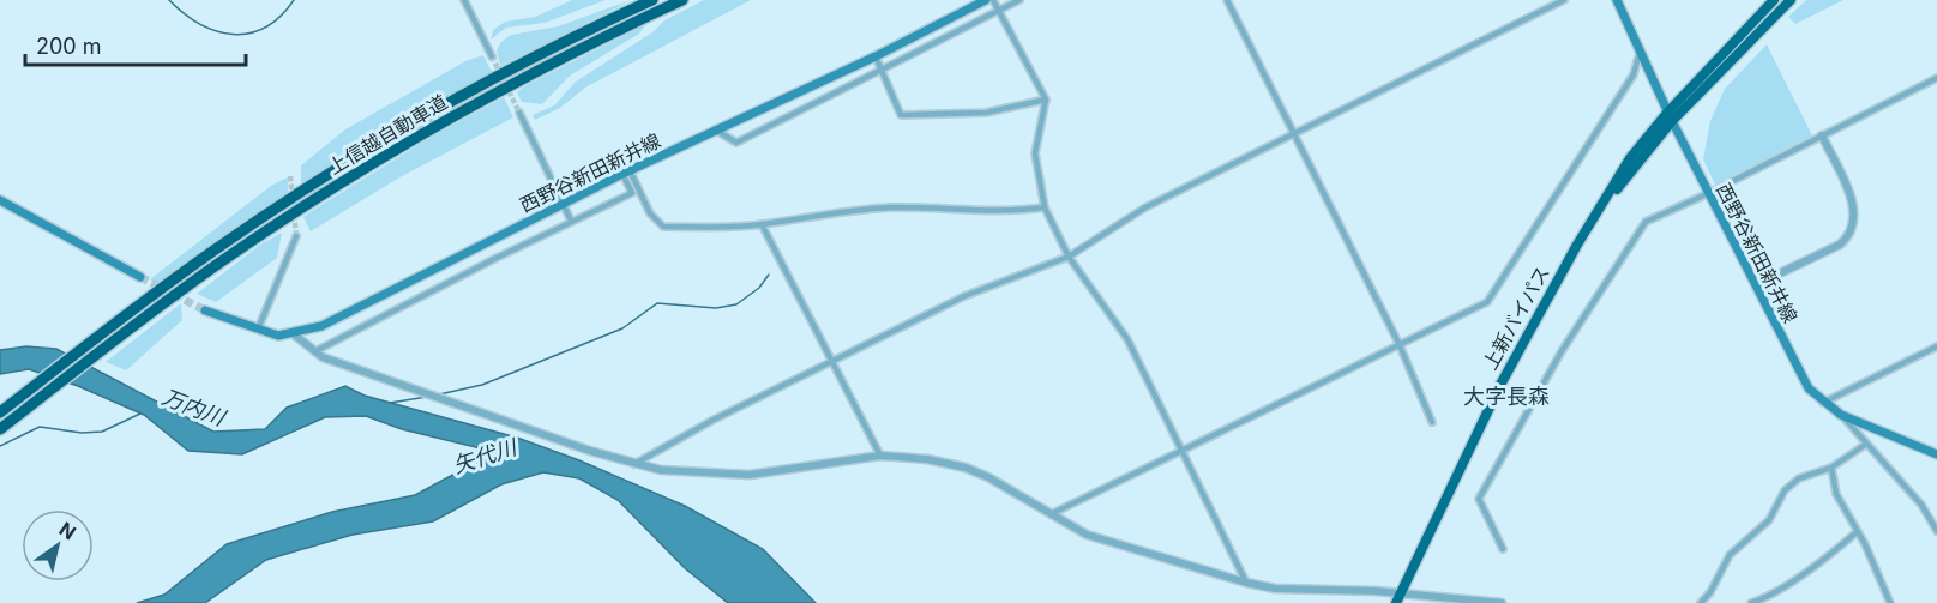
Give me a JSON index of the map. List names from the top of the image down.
{
  "streets": {
    "highway": ["上信越自動車道", "上新バイパス"],
    "main road": ["西野谷新田新井線"]
  },
  "crossings": [
    ["西野谷新田新井線", "上新バイパス"]
  ],
  "districts": ["大字長森"],
  "water": ["万内川", "矢代川"],
  "scale_bar": "200 m",
  "north": "top right"
}
